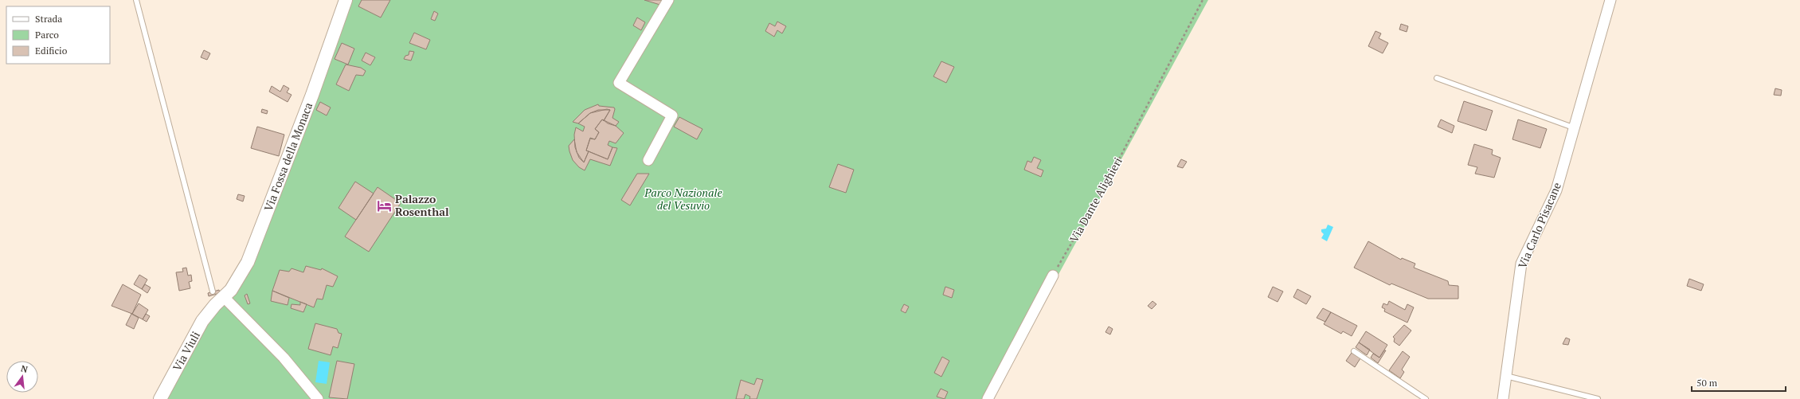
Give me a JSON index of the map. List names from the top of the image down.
{
  "streets": {
    "street": ["Via Fossa della Monaca", "Via Carlo Pisacane", "Via Viuli"],
    "path": ["Via Dante Alighieri"]
  },
  "crossings": [
    ["Via Fossa della Monaca", "Via Viuli"]
  ],
  "parks": ["Parco Nazionale del Vesuvio"],
  "places": {
    "hotel": ["Palazzo Rosenthal"]
  },
  "legend": ["Strada", "Parco", "Edificio"],
  "scale_bar": "50 m",
  "north": "top"
}
